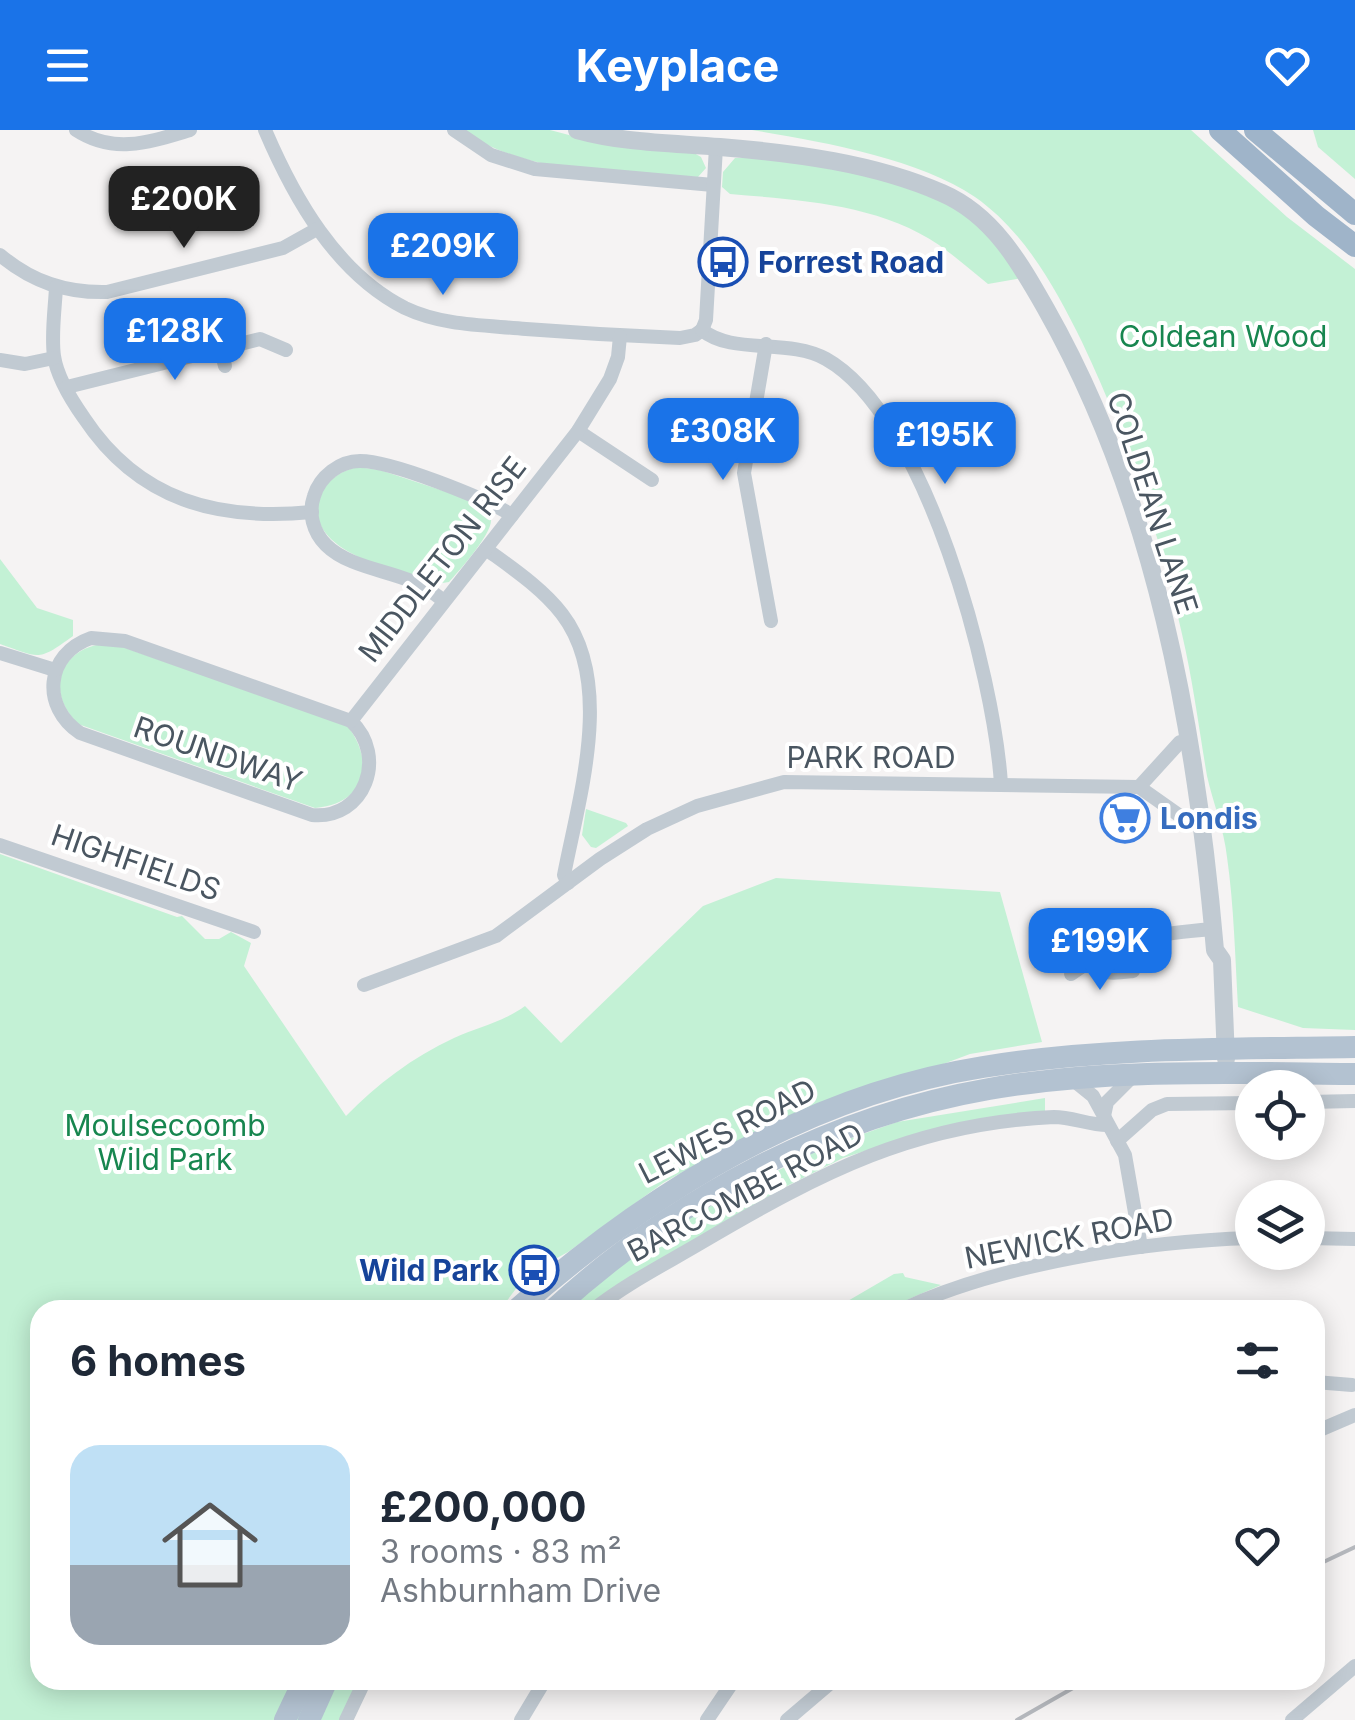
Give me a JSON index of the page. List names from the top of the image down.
{
  "streets": {
    "main road": ["LEWES ROAD"],
    "street": [
      "COLDEAN LANE",
      "MIDDLETON RISE",
      "ROUNDWAY",
      "PARK ROAD",
      "HIGHFIELDS",
      "BARCOMBE ROAD",
      "NEWICK ROAD"
    ]
  },
  "crossings": [
    ["COLDEAN LANE", "LEWES ROAD"],
    ["MIDDLETON RISE", "ROUNDWAY"]
  ],
  "parks": ["Coldean Wood", "Moulsecoomb Wild Park"],
  "places": {
    "bus stop": ["Forrest Road", "Wild Park"],
    "supermarket": ["Londis"]
  },
  "page": {
    "header": "Keyplace",
    "price": [
      "£200K",
      "£209K",
      "£128K",
      "£308K",
      "£195K",
      "£199K"
    ],
    "heading": "6 homes",
    "list": [
      {
        "name": "£200,000",
        "note": "3 rooms · 83 m² · Ashburnham Drive"
      }
    ]
  }
}
